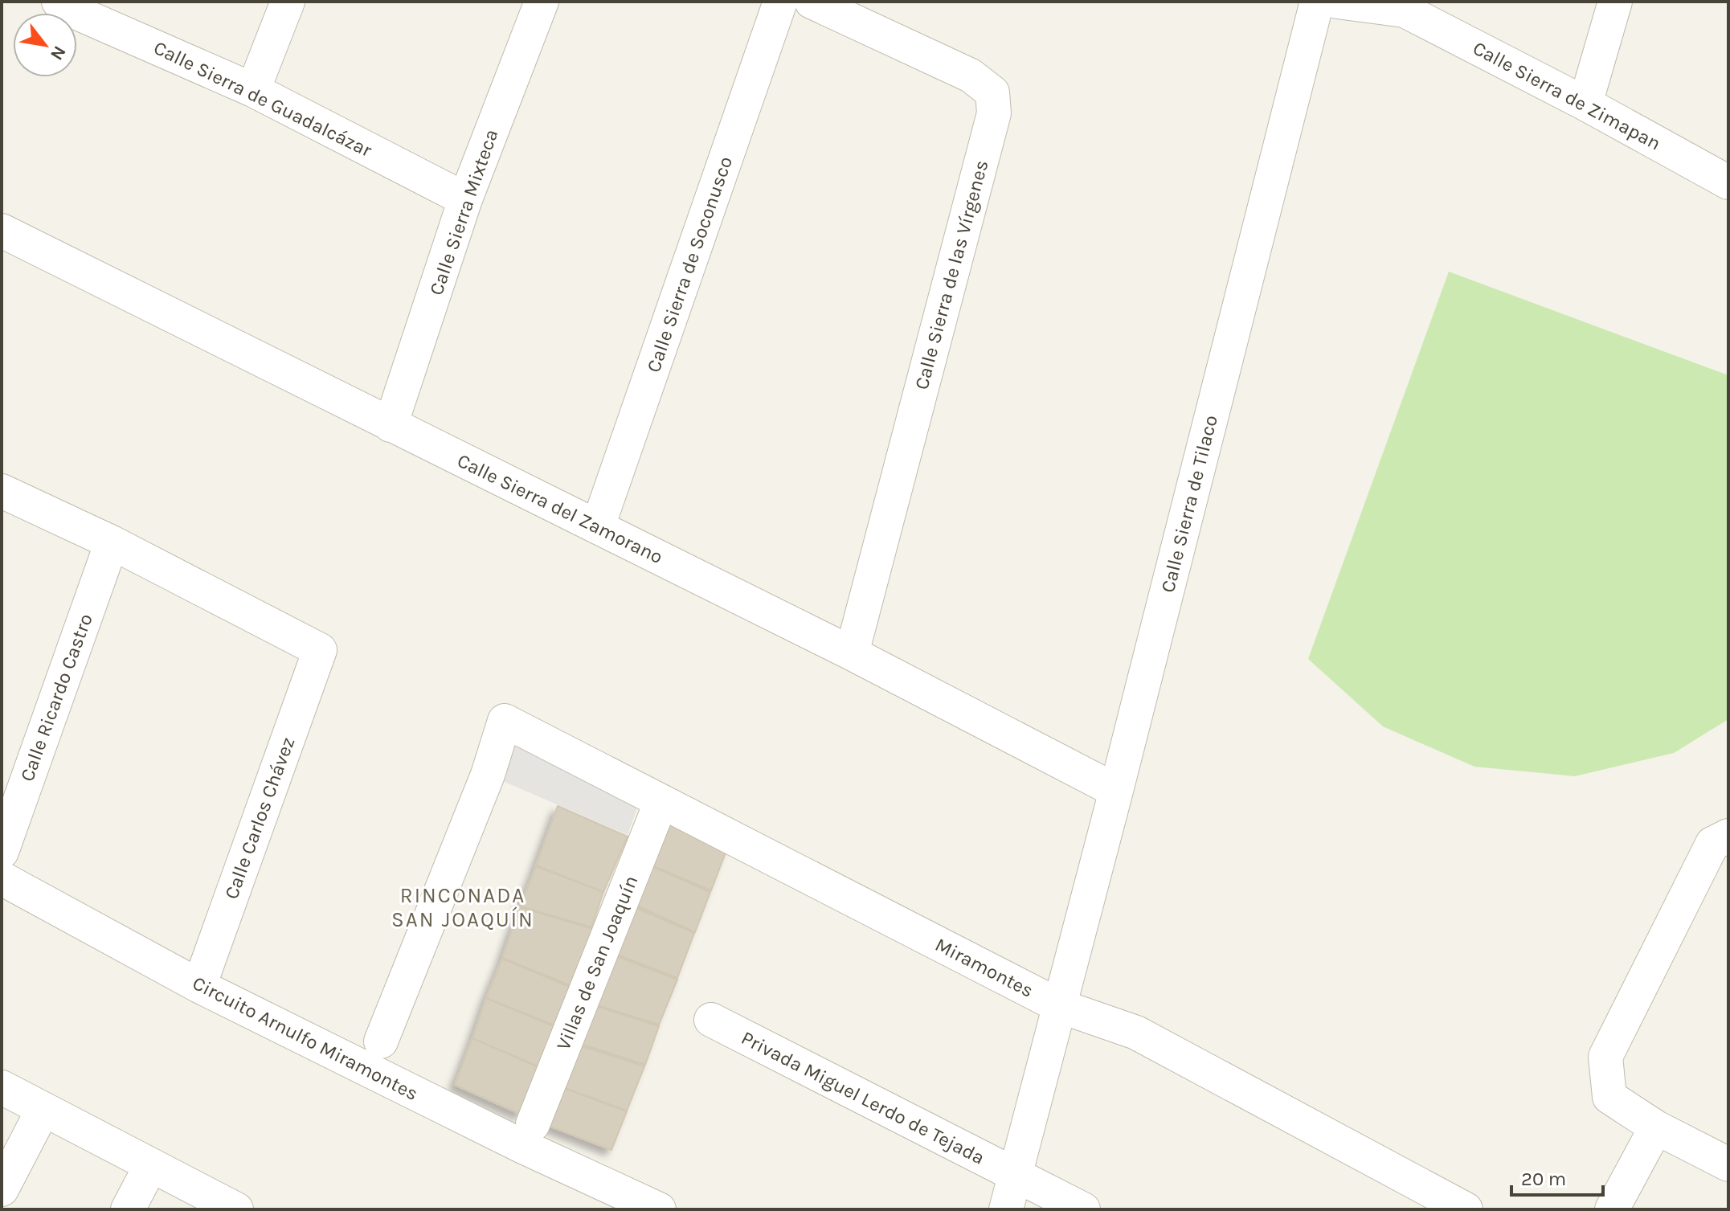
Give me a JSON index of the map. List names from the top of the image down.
{
  "streets": {
    "street": [
      "Calle Sierra de Zimapan",
      "Calle Sierra de Guadalcázar",
      "Calle Sierra Mixteca",
      "Calle Sierra de Soconusco",
      "Calle Sierra de las Vírgenes",
      "Calle Sierra de Tilaco",
      "Calle Sierra del Zamorano",
      "Calle Ricardo Castro",
      "Calle Carlos Chávez",
      "Villas de San Joaquín",
      "Miramontes",
      "Circuito Arnulfo Miramontes",
      "Privada Miguel Lerdo de Tejada"
    ]
  },
  "crossings": [
    ["Calle Sierra de Guadalcázar", "Calle Sierra Mixteca"],
    ["Calle Sierra Mixteca", "Calle Sierra del Zamorano"],
    ["Calle Sierra de Soconusco", "Calle Sierra del Zamorano"],
    ["Calle Sierra de las Vírgenes", "Calle Sierra del Zamorano"],
    ["Calle Sierra de Tilaco", "Calle Sierra del Zamorano"],
    ["Calle Sierra de Tilaco", "Miramontes"],
    ["Calle Sierra de Tilaco", "Privada Miguel Lerdo de Tejada"],
    ["Calle Ricardo Castro", "Calle Carlos Chávez"],
    ["Calle Carlos Chávez", "Circuito Arnulfo Miramontes"],
    ["Villas de San Joaquín", "Miramontes"]
  ],
  "districts": ["RINCONADA SAN JOAQUÍN"],
  "scale_bar": "20 m",
  "north": "bottom right"
}
